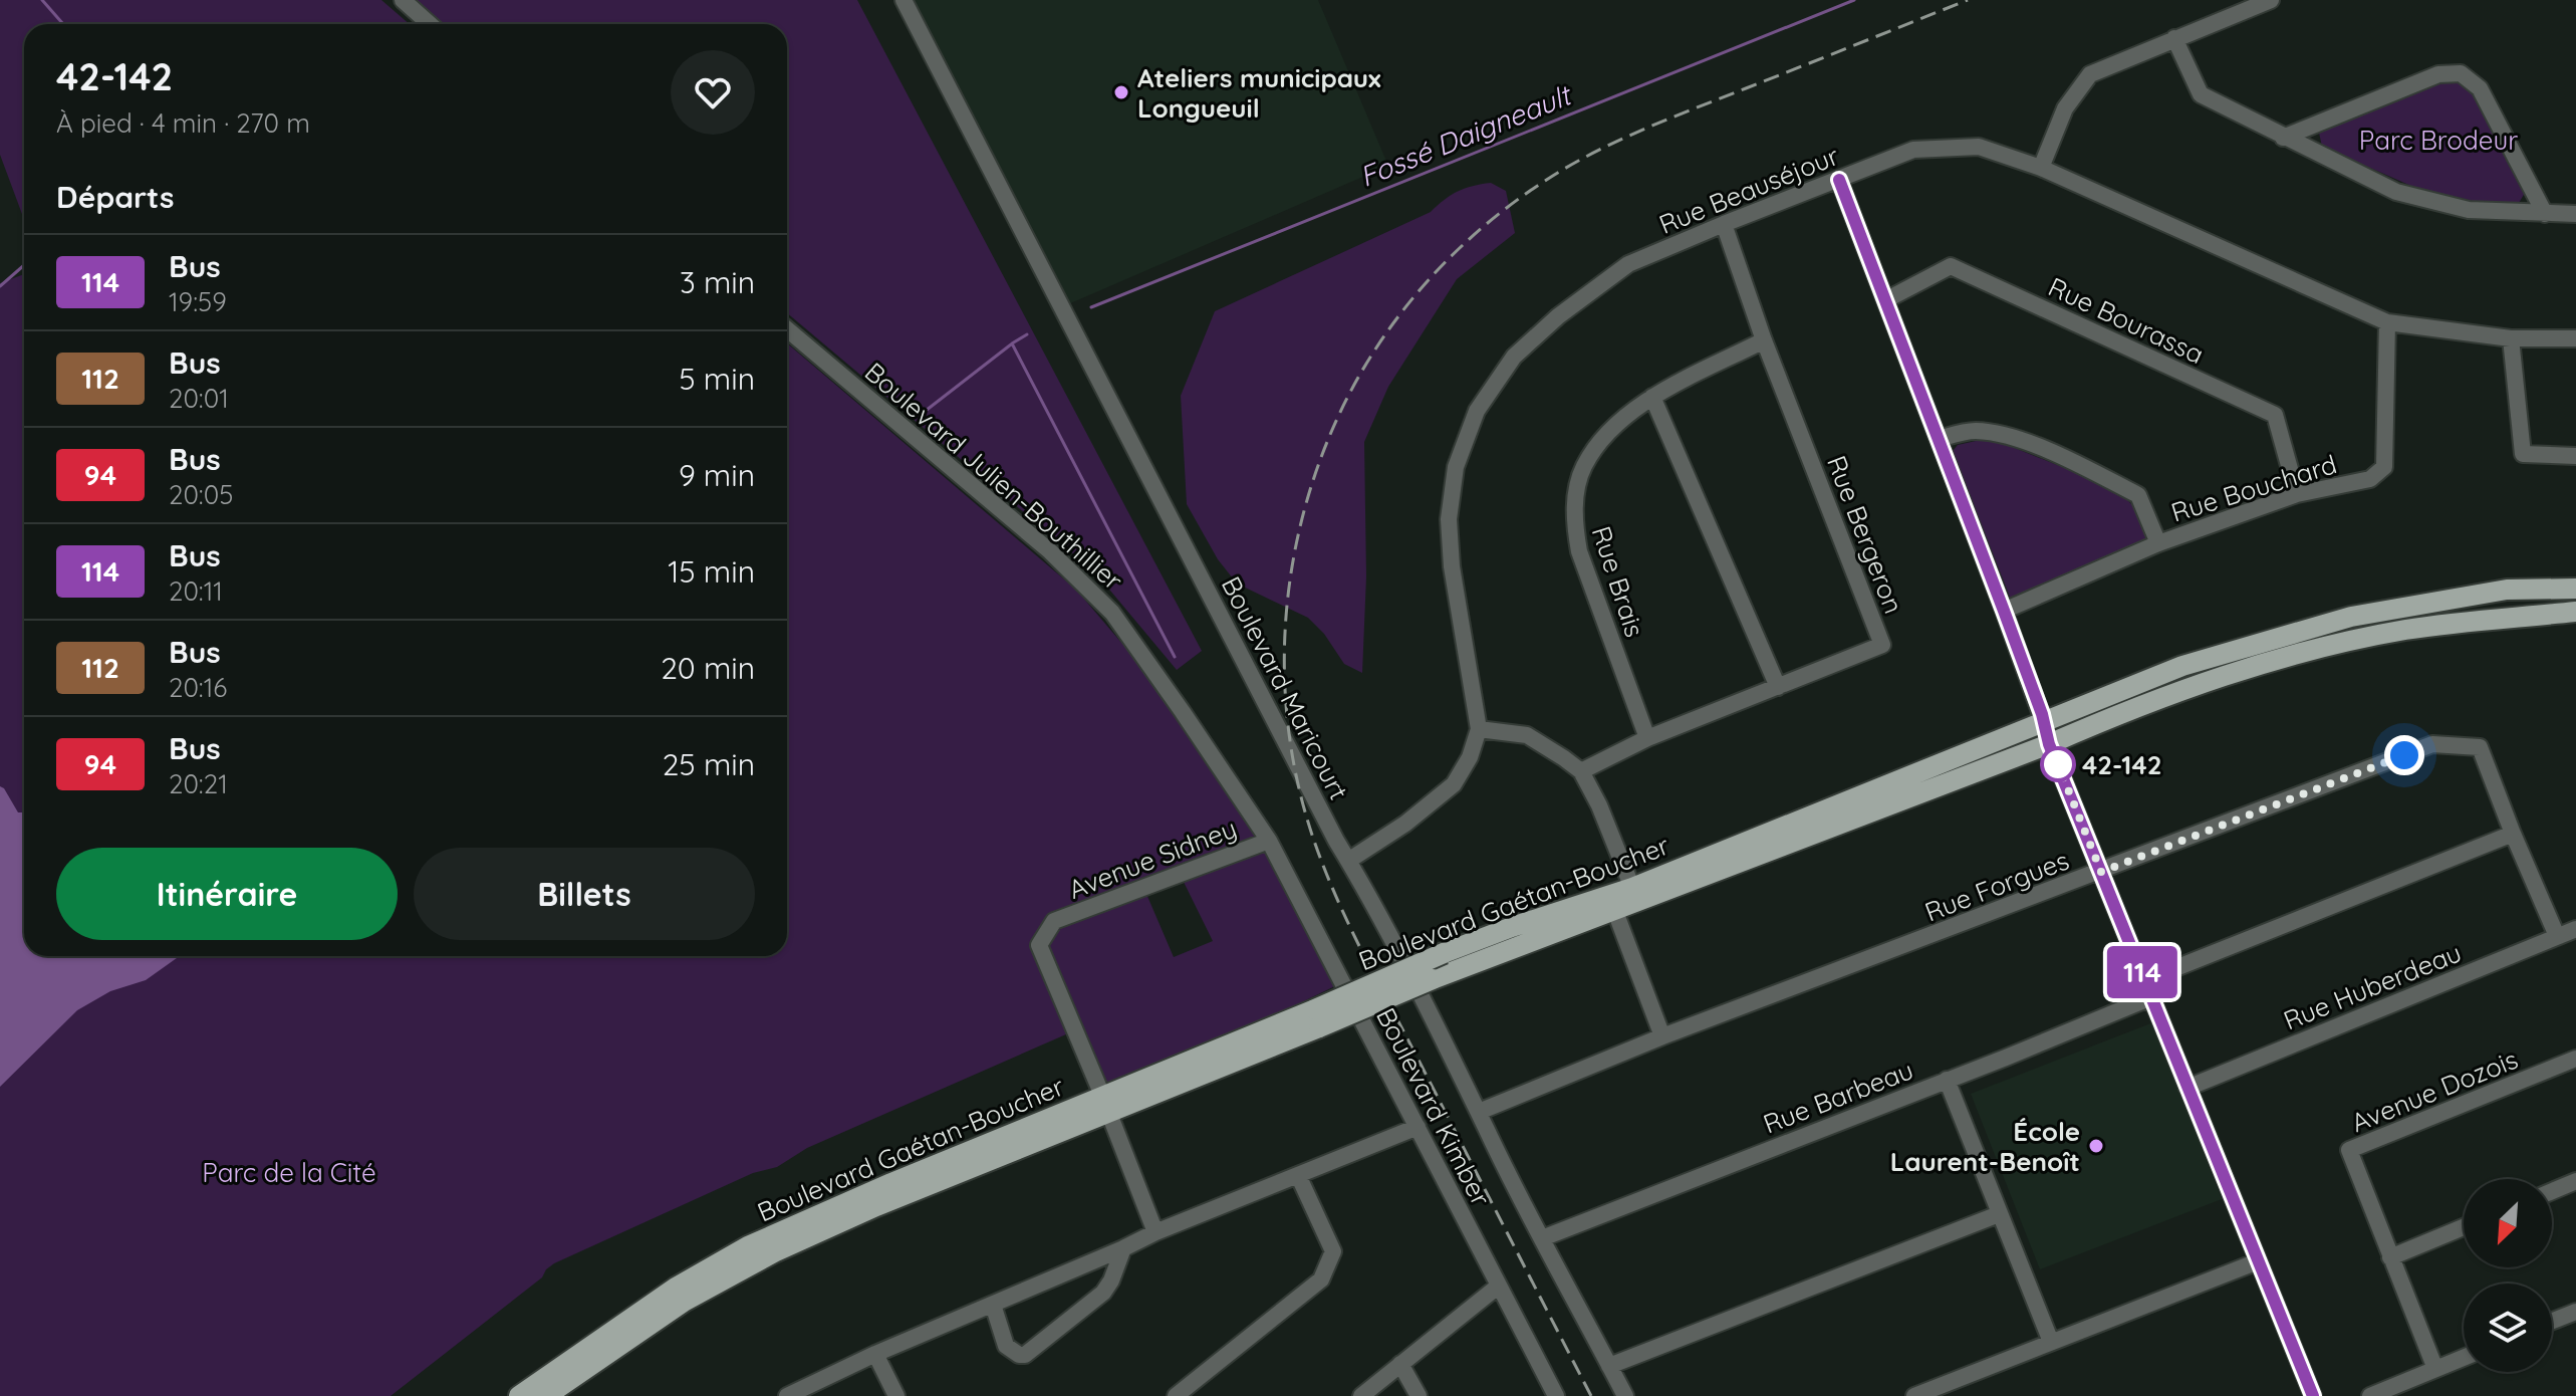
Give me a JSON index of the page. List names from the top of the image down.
{
  "streets": {
    "main road": ["Boulevard Gaétan-Boucher"],
    "street": [
      "Rue Beauséjour",
      "Rue Bourassa",
      "Boulevard Julien-Bouthillier",
      "Rue Bouchard",
      "Rue Bergeron",
      "Rue Brais",
      "Boulevard Maricourt",
      "Avenue Sidney",
      "Rue Forgues",
      "Rue Huberdeau",
      "Avenue Dozois",
      "Rue Barbeau",
      "Boulevard Kimber"
    ]
  },
  "crossings": [
    ["Rue Beauséjour", "Rue Bouchard"],
    ["Rue Beauséjour", "Rue Bergeron"],
    ["Rue Bourassa", "Rue Bouchard"],
    ["Boulevard Julien-Bouthillier", "Avenue Sidney"],
    ["Boulevard Julien-Bouthillier", "Boulevard Kimber"],
    ["Rue Bergeron", "Rue Brais"],
    ["Boulevard Maricourt", "Rue Forgues"],
    ["Boulevard Maricourt", "Rue Barbeau"],
    ["Avenue Sidney", "Boulevard Gaétan-Boucher"],
    ["Avenue Sidney", "Boulevard Kimber"],
    ["Rue Forgues", "Rue Huberdeau"]
  ],
  "water": ["Fossé Daigneault"],
  "parks": ["Parc Brodeur", "Parc de la Cité"],
  "places": ["Ateliers municipaux Longueuil", "42-142", "École Laurent-Benoît"],
  "lines": ["bus line 114"],
  "north": "bottom left",
  "page": {
    "on_map": "114",
    "heading": [
      ["42-142", "À pied · 4 min · 270 m"],
      "Départs"
    ],
    "list": [
      {
        "mark": "114",
        "name": "Bus",
        "note": "19:59",
        "value": "3 min"
      },
      {
        "mark": "112",
        "name": "Bus",
        "note": "20:01",
        "value": "5 min"
      },
      {
        "mark": "94",
        "name": "Bus",
        "note": "20:05",
        "value": "9 min"
      },
      {
        "mark": "114",
        "name": "Bus",
        "note": "20:11",
        "value": "15 min"
      },
      {
        "mark": "112",
        "name": "Bus",
        "note": "20:16",
        "value": "20 min"
      },
      {
        "mark": "94",
        "name": "Bus",
        "note": "20:21",
        "value": "25 min"
      }
    ],
    "buttons": ["Itinéraire", "Billets"]
  }
}
